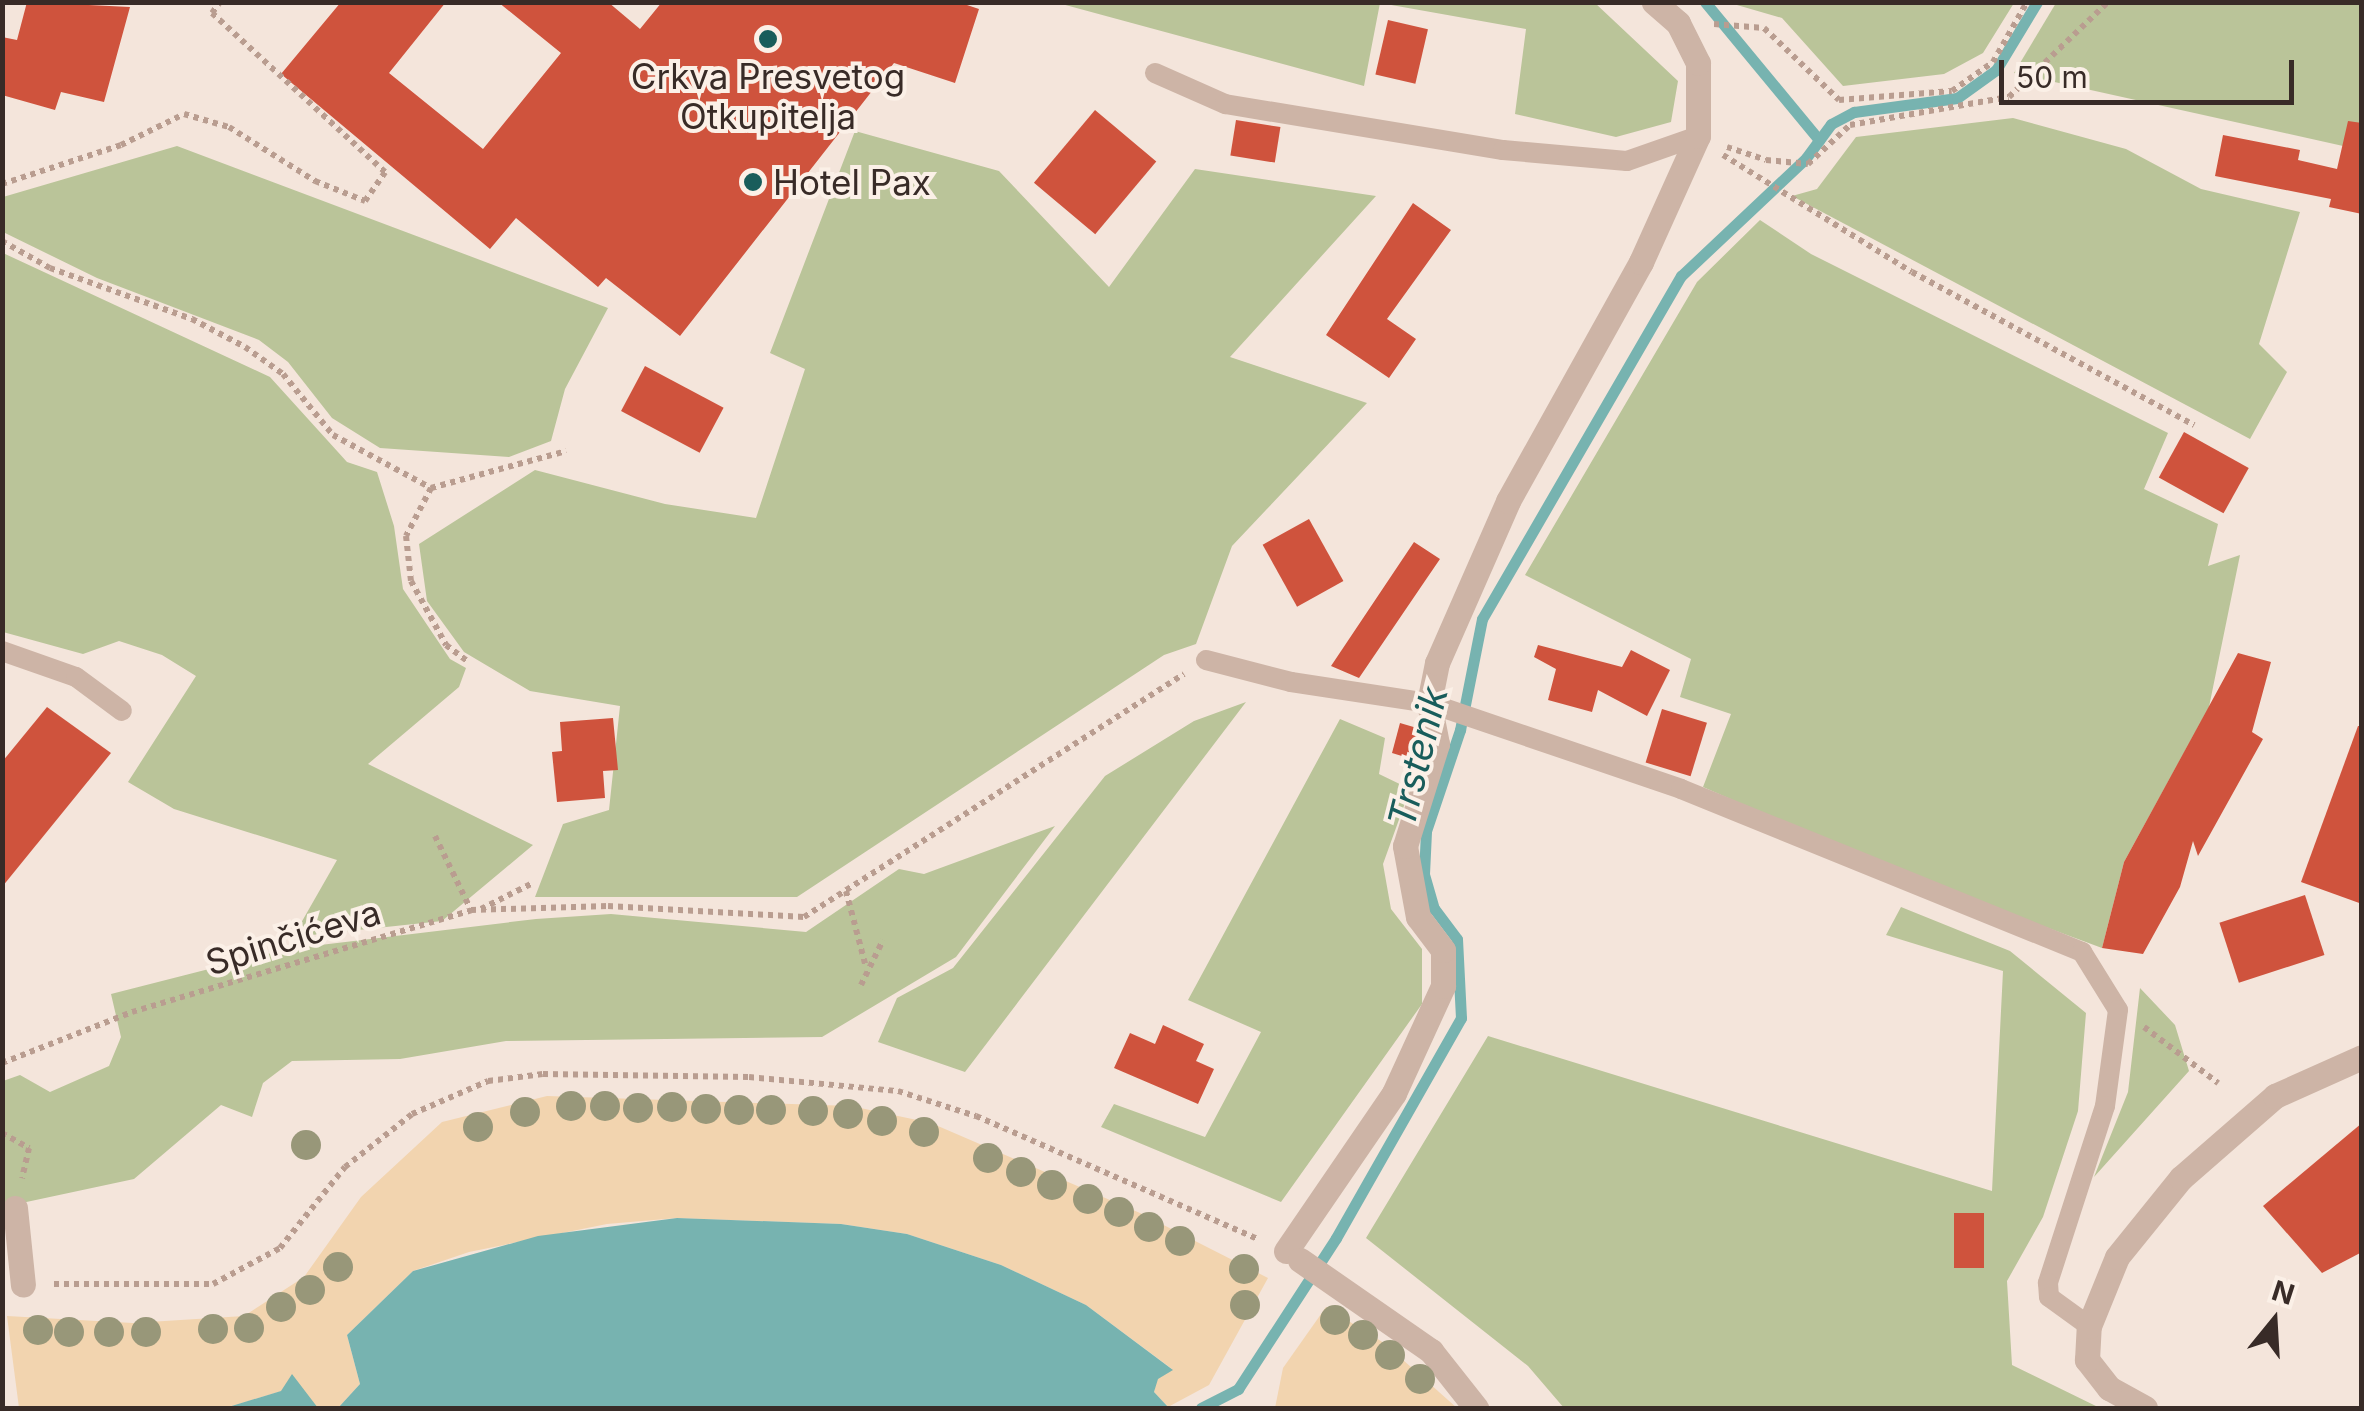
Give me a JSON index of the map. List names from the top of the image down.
{
  "streets": {
    "path": ["Spinčićeva"]
  },
  "water": ["Trstenik"],
  "places": ["Crkva Presvetog Otkupitelja", "Hotel Pax"],
  "scale_bar": "50 m",
  "north": "top"
}
